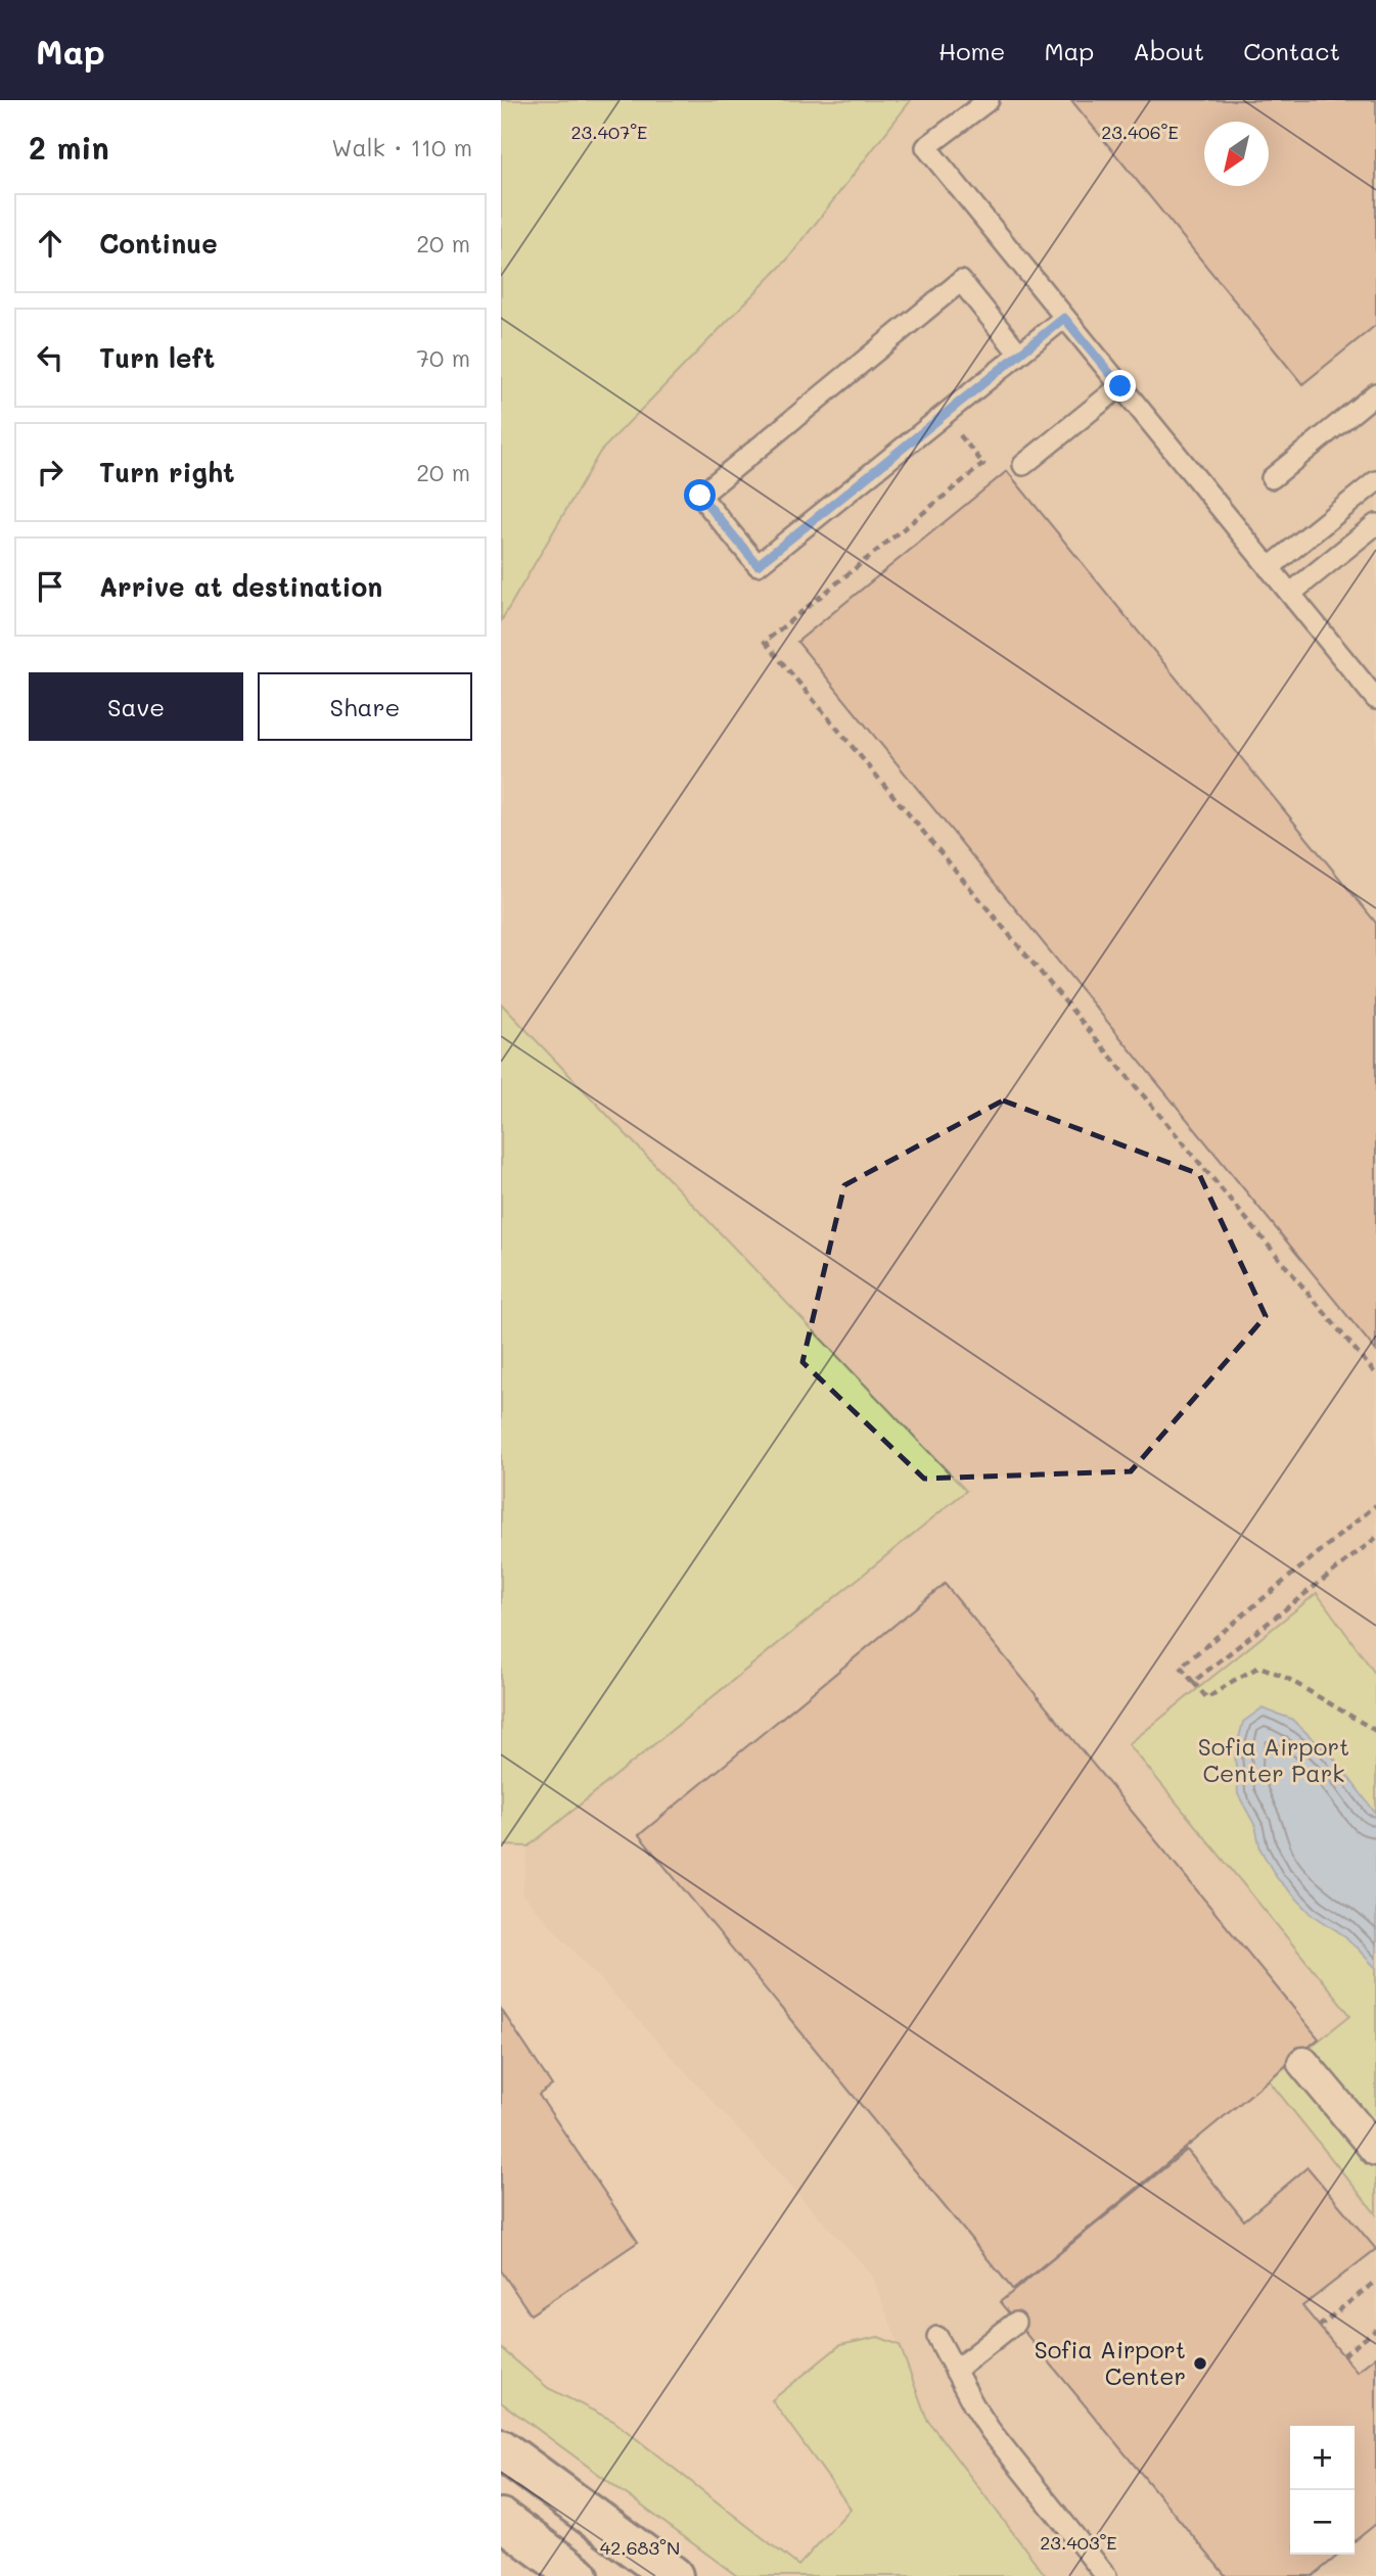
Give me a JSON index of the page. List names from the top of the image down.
{
  "parks": ["Sofia Airport Center Park"],
  "places": ["Sofia Airport Center"],
  "north": "bottom left",
  "page": {
    "header": "Map",
    "nav": [
      "Home",
      "Map",
      "About",
      "Contact"
    ],
    "heading": ["2 min", "Walk · 110 m"],
    "list": [
      ["Continue", "20 m"],
      ["Turn left", "70 m"],
      ["Turn right", "20 m"],
      "Arrive at destination"
    ],
    "buttons": ["Save", "Share"],
    "map_buttons": ["+", "−"]
  },
  "coordinates": [
    "23.407°E",
    "23.406°E",
    "23.403°E",
    "42.683°N"
  ]
}
